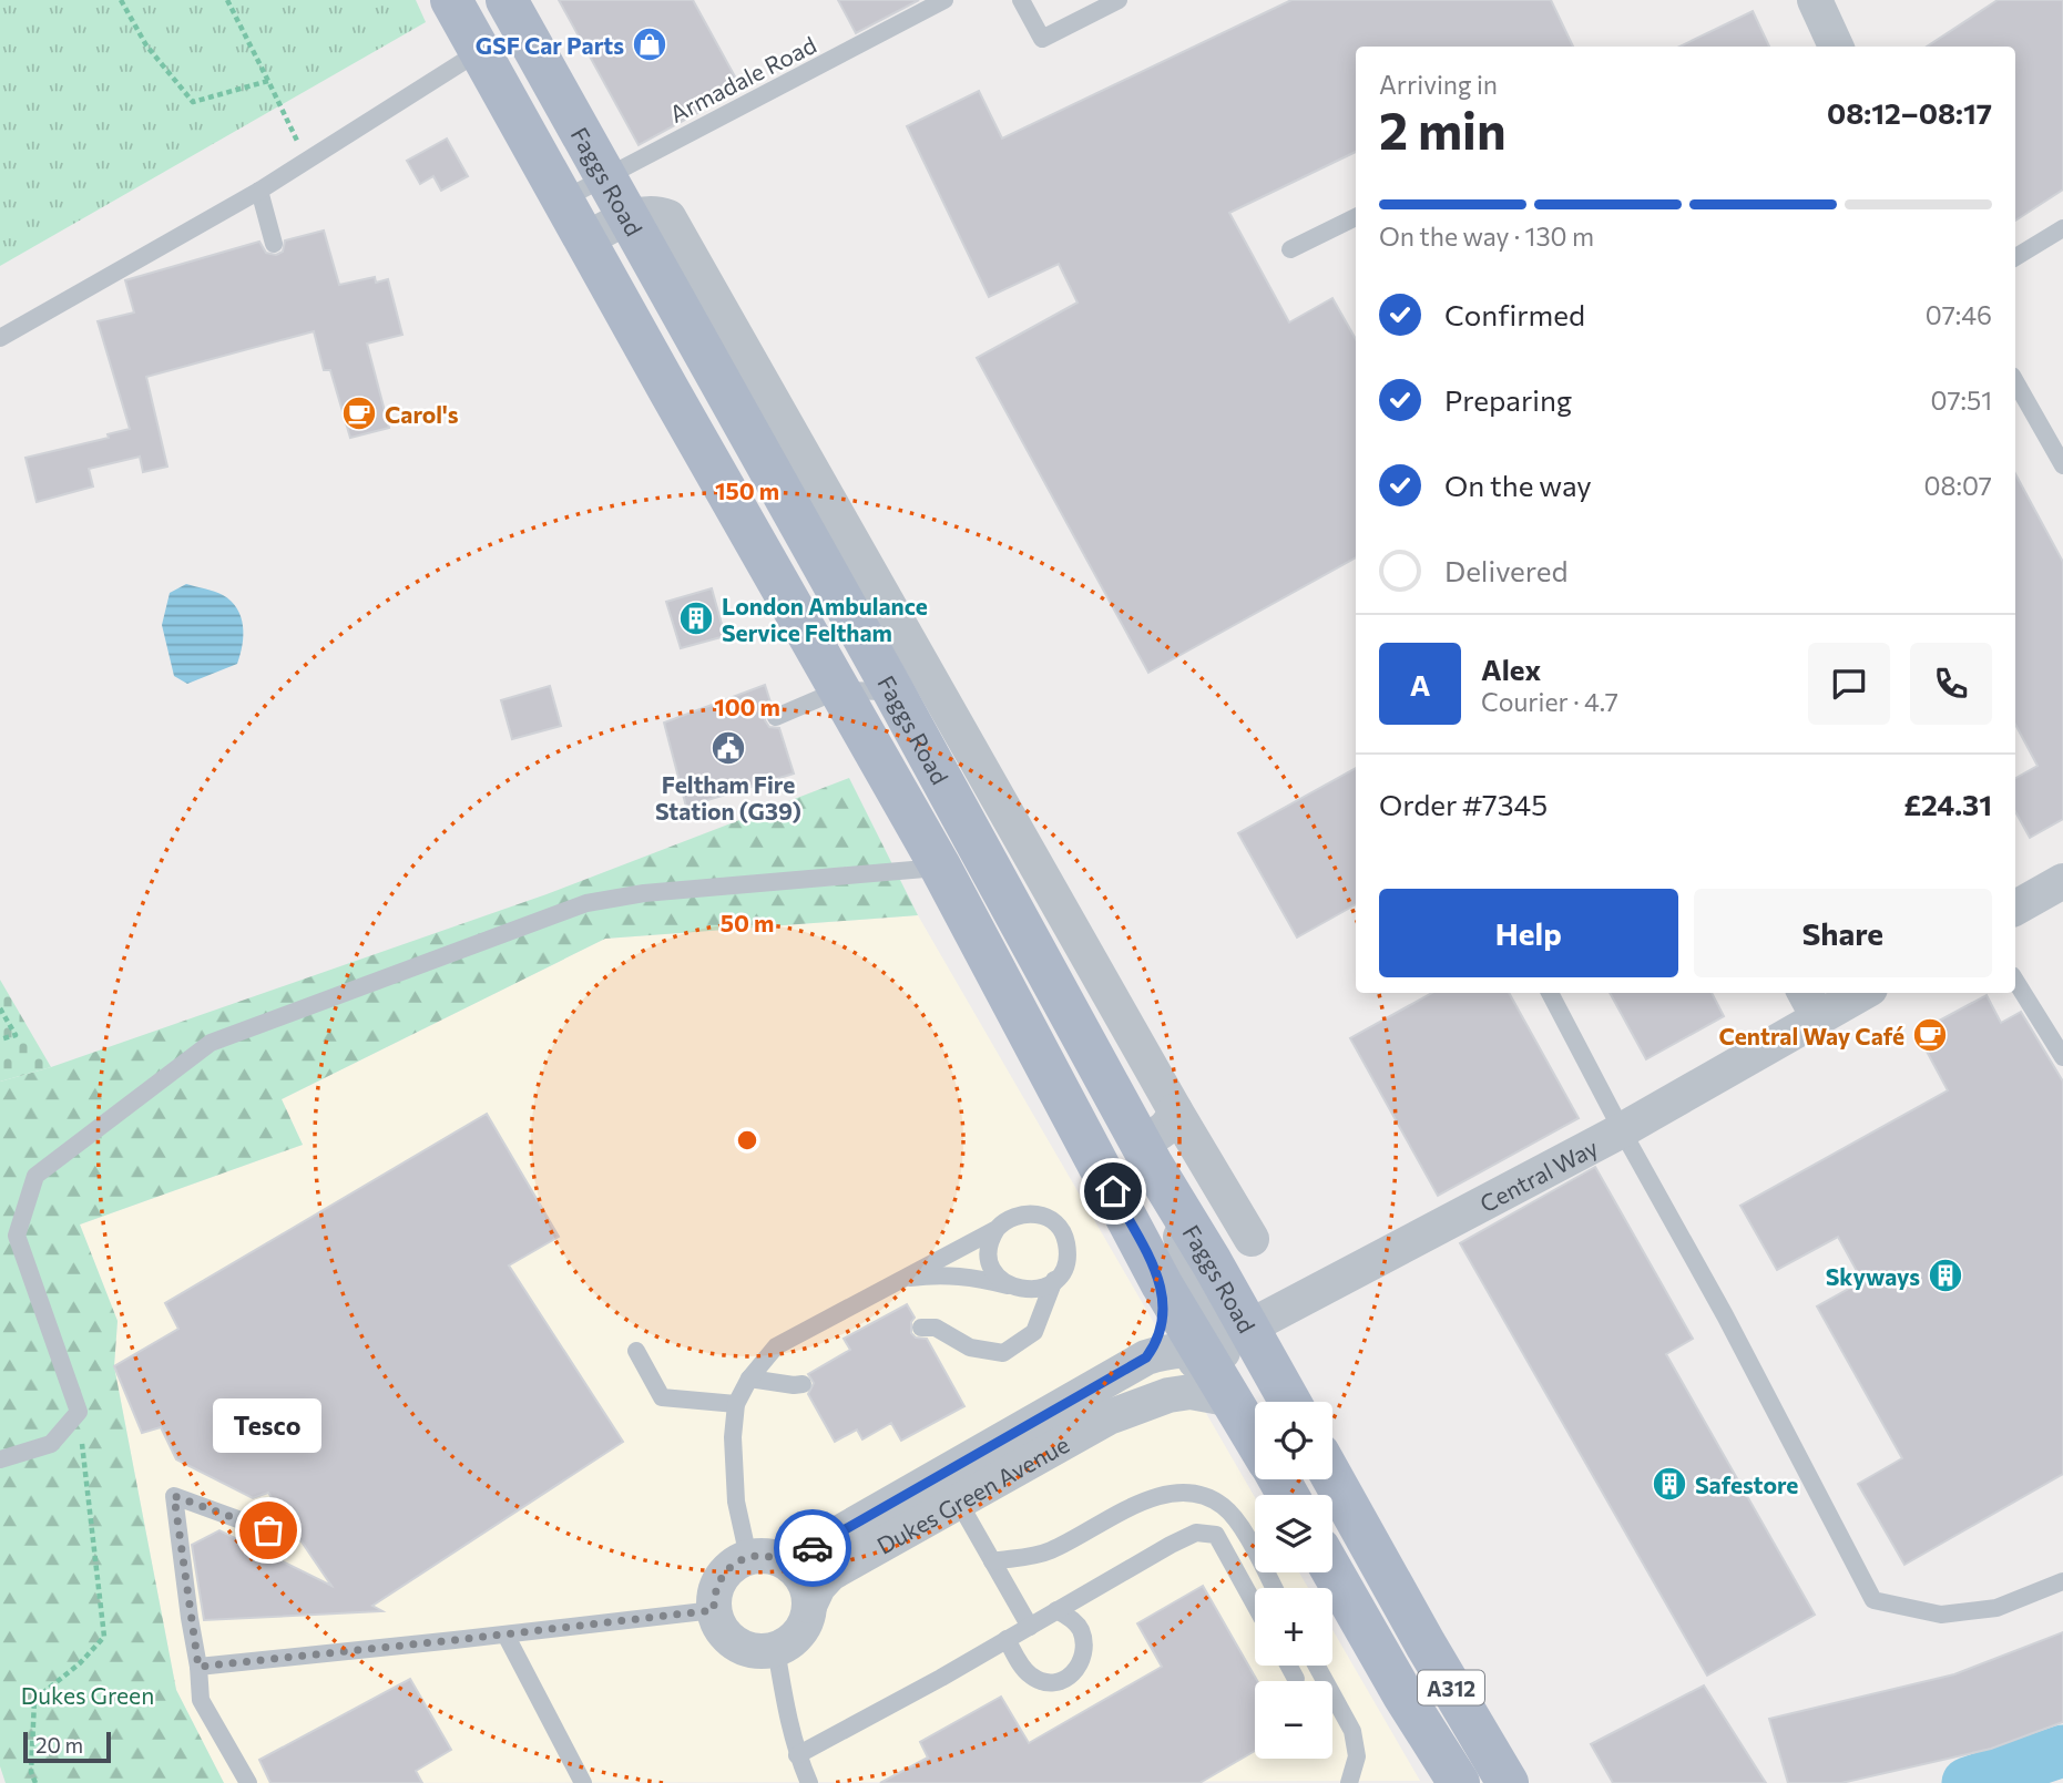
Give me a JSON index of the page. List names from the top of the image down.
{
  "streets": {
    "main road": ["Faggs Road", "A312"],
    "street": ["Central Way", "Dukes Green Avenue"],
    "lane": ["Armadale Road"]
  },
  "crossings": [
    ["Armadale Road", "Faggs Road"],
    ["Faggs Road", "Central Way"],
    ["Faggs Road", "Dukes Green Avenue"],
    ["Central Way", "Dukes Green Avenue"]
  ],
  "parks": ["Dukes Green"],
  "places": {
    "shop": ["GSF Car Parts"],
    "cafe": ["Carol's", "Central Way Café"],
    "building": ["London Ambulance Service Feltham", "Skyways", "Safestore"],
    "public building": ["Feltham Fire Station (G39)"],
    "other": ["Tesco"]
  },
  "scale_bar": "20 m",
  "page": {
    "heading": ["2 min", "Arriving in", "08:12–08:17"],
    "panel": [
      "Alex",
      "Courier · 4.7",
      "Order #7345",
      "£24.31"
    ],
    "bar": "On the way · 130 m",
    "list": [
      ["Confirmed", "07:46"],
      ["Preparing", "07:51"],
      ["On the way", "08:07"],
      "Delivered"
    ],
    "round": "A",
    "buttons": ["Help", "Share"],
    "bubble": "Tesco",
    "map_buttons": ["+", "−"],
    "scale": "20 m"
  },
  "rings": ["150 m", "100 m", "50 m"]
}
